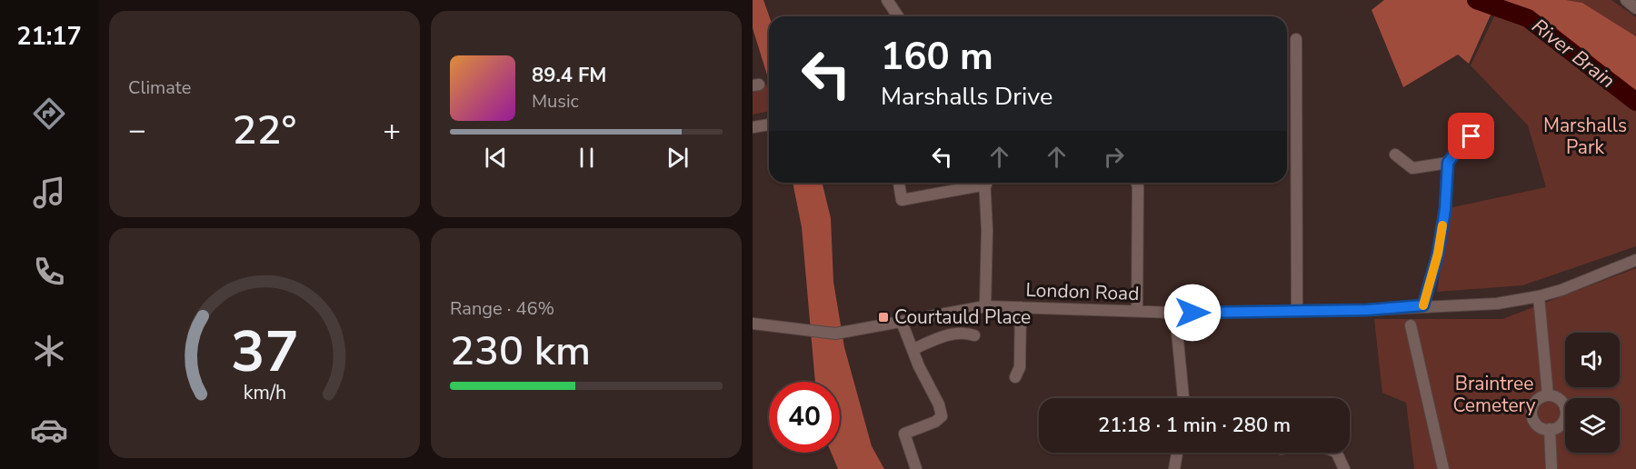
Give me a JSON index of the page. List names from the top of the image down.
{
  "streets": {
    "street": ["London Road"]
  },
  "water": ["River Brain"],
  "parks": ["Marshalls Park", "Braintree Cemetery"],
  "places": {
    "transit": ["Courtauld Place"]
  },
  "page": {
    "tabs": "21:17",
    "tile": [
      "Climate",
      ["Range · 46%", "230 km"]
    ],
    "turn": ["160 m", "Marshalls Drive"],
    "song": ["89.4 FM", "Music"],
    "heat": ["−", "22°", "+"],
    "limit": "40",
    "trip": "21:18 · 1 min · 280 m",
    "gauge": ["37", "km/h"]
  }
}
